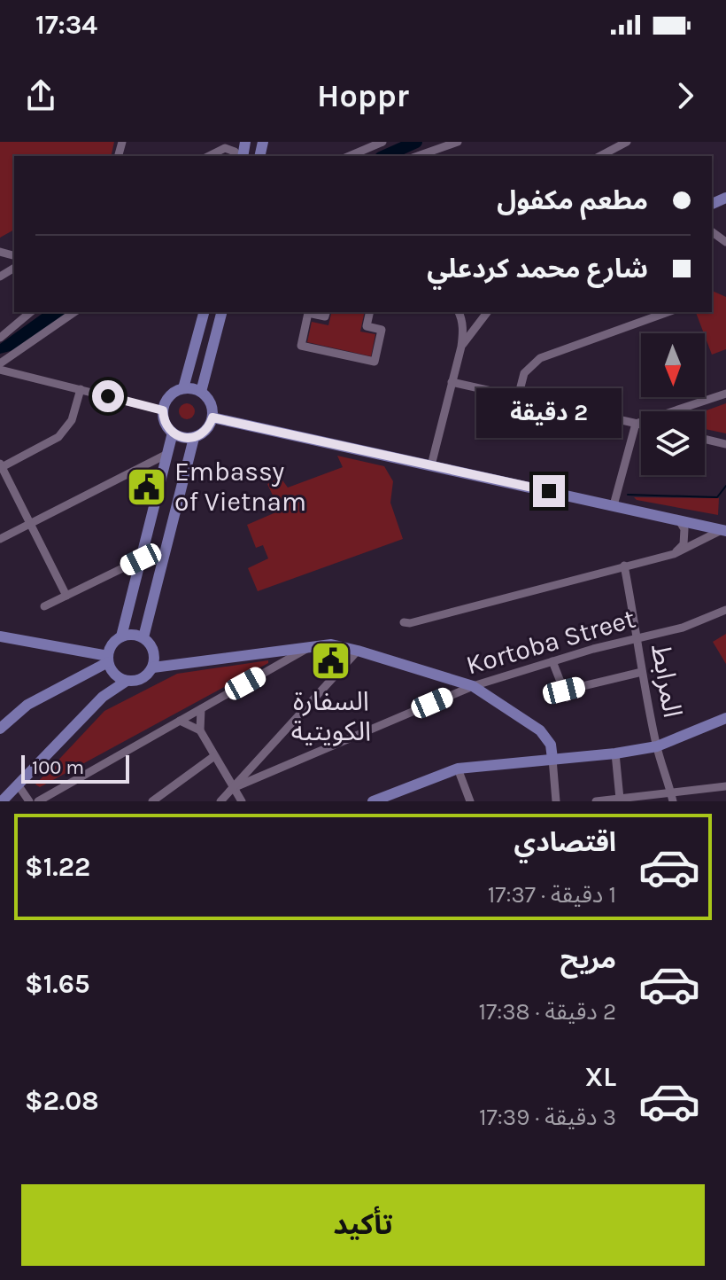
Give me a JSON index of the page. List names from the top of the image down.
{
  "streets": {
    "street": ["Kortoba Street", "المرابط"]
  },
  "crossings": [
    ["Kortoba Street", "المرابط"]
  ],
  "places": {
    "public building": ["Embassy of Vietnam", "السفارة الكويتية"]
  },
  "scale_bar": "100 m",
  "north": "bottom",
  "page": {
    "status": "17:34",
    "header": "Hoppr",
    "banner": ["مطعم مكفول", "شارع محمد كردعلي"],
    "bubble": "2 دقيقة",
    "scale": "100 m",
    "list": [
      {
        "name": "اقتصادي",
        "note": "1 دقيقة · 17:37",
        "value": "$1.22"
      },
      {
        "name": "مريح",
        "note": "2 دقيقة · 17:38",
        "value": "$1.65"
      },
      {
        "name": "XL",
        "note": "3 دقيقة · 17:39",
        "value": "$2.08"
      }
    ],
    "buttons": "تأكيد"
  }
}
